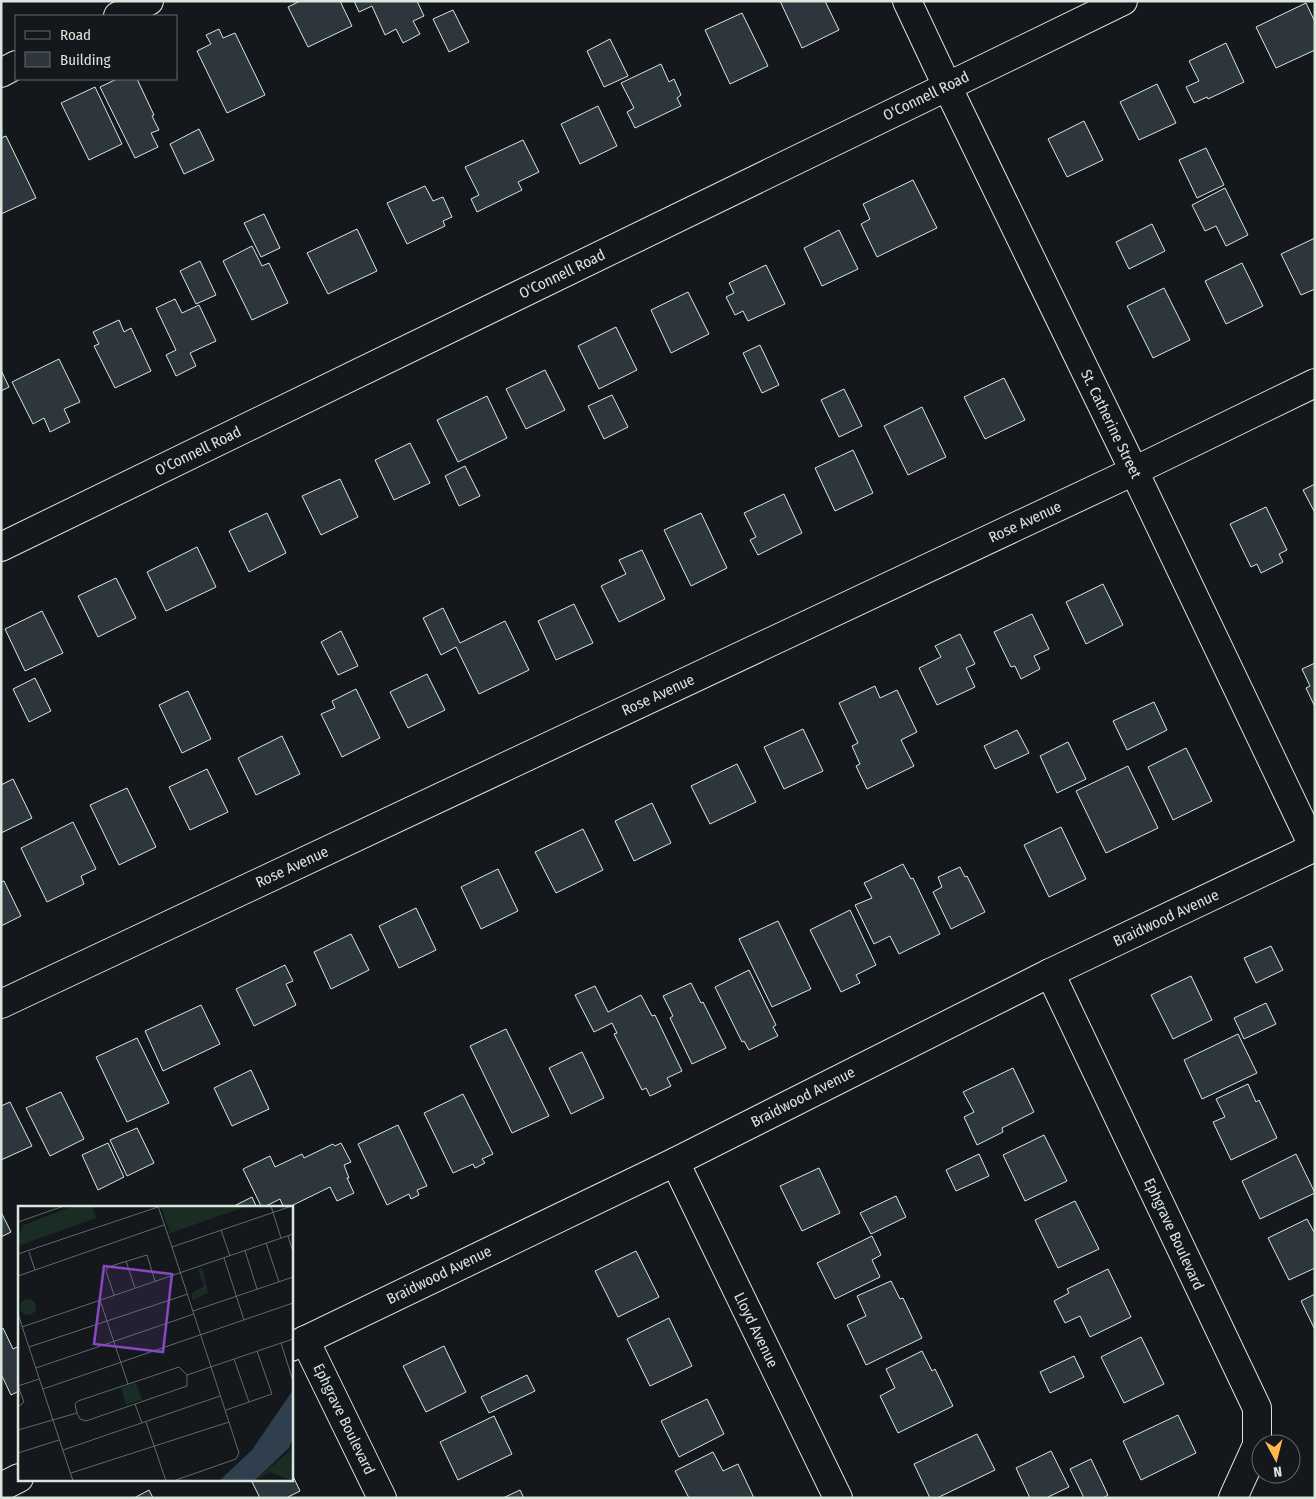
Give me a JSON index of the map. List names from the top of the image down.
{
  "streets": {
    "street": [
      "O'Connell Road",
      "St. Catherine Street",
      "Rose Avenue",
      "Braidwood Avenue",
      "Ephgrave Boulevard",
      "Lloyd Avenue"
    ]
  },
  "crossings": [
    ["O'Connell Road", "St. Catherine Street"],
    ["St. Catherine Street", "Rose Avenue"],
    ["St. Catherine Street", "Braidwood Avenue"],
    ["Braidwood Avenue", "Ephgrave Boulevard"],
    ["Braidwood Avenue", "Lloyd Avenue"]
  ],
  "legend": ["Road", "Building"],
  "north": "bottom"
}
